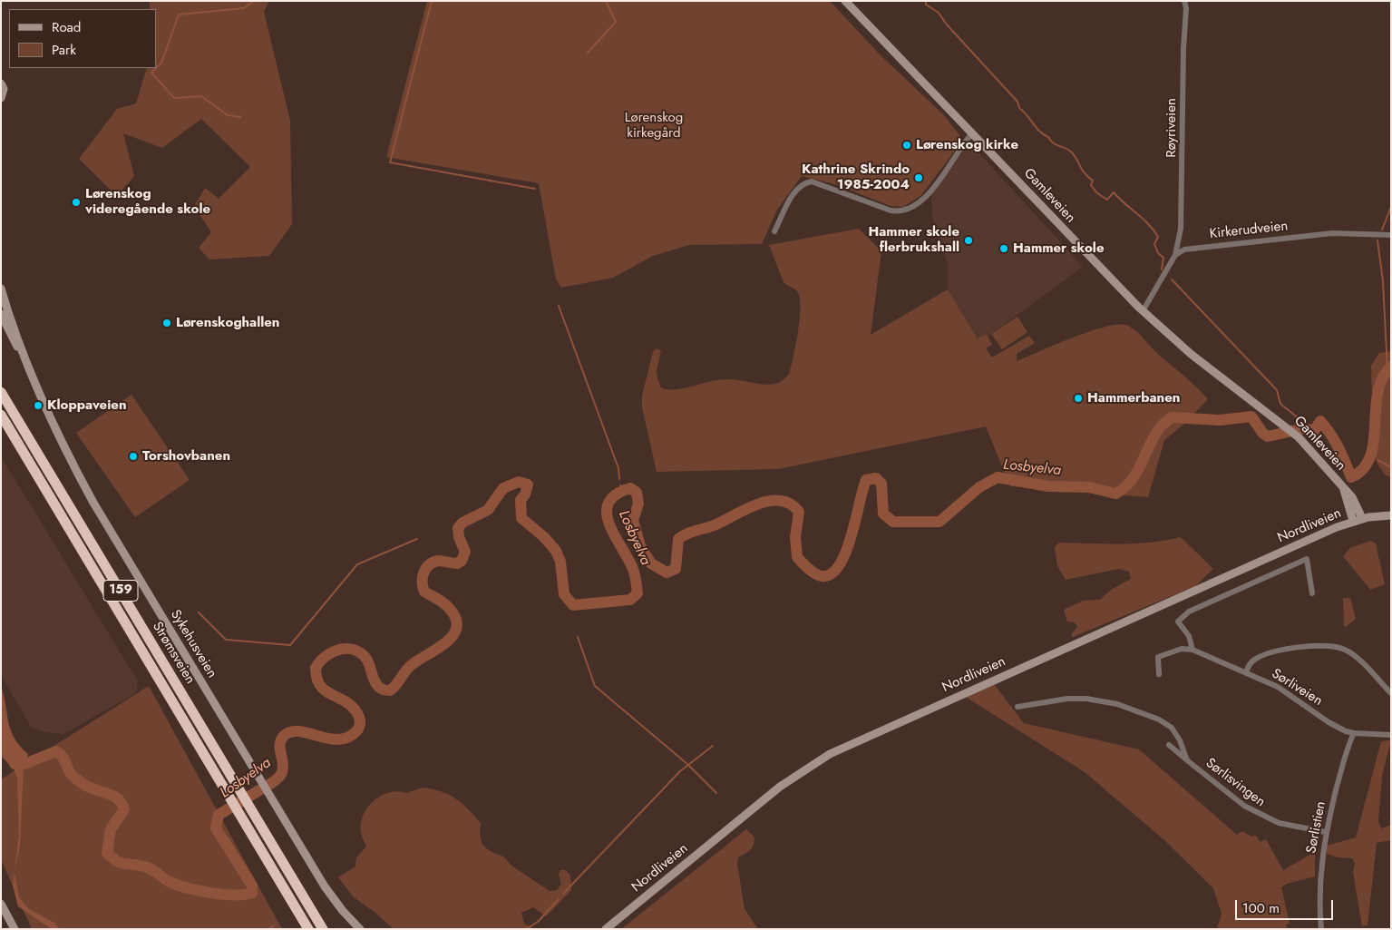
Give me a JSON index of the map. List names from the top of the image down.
{
  "streets": {
    "highway": ["159", "Strømsveien"],
    "main road": ["Gamleveien", "Nordliveien", "Sykehusveien"],
    "street": [
      "Røyriveien",
      "Kirkerudveien",
      "Sørliveien",
      "Sørlisvingen",
      "Sørlistien"
    ]
  },
  "crossings": [
    ["Røyriveien", "Kirkerudveien"],
    ["Gamleveien", "Nordliveien"],
    ["Sørliveien", "Sørlistien"],
    ["Sørlisvingen", "Sørlistien"]
  ],
  "water": ["Losbyelva"],
  "parks": ["Lørenskog kirkegård"],
  "places": [
    "Lørenskog kirke",
    "Kathrine Skrindo 1985-2004",
    "Lørenskog videregående skole",
    "Hammer skole flerbrukshall",
    "Hammer skole",
    "Lørenskoghallen",
    "Hammerbanen",
    "Kloppaveien",
    "Torshovbanen"
  ],
  "legend": ["Road", "Park"],
  "scale_bar": "100 m"
}
